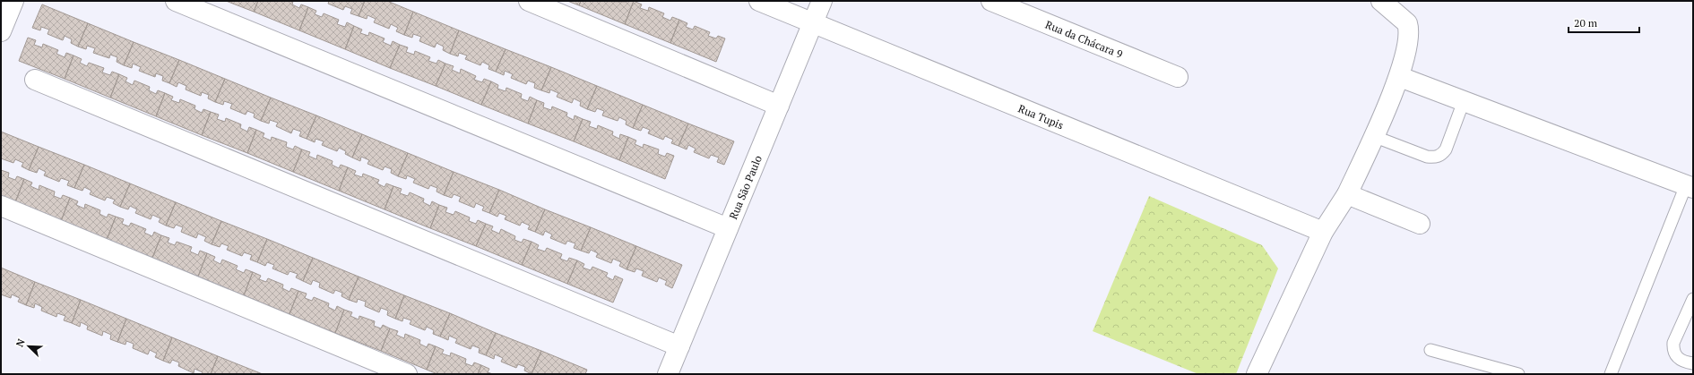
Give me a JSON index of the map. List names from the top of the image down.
{
  "streets": {
    "street": ["Rua da Chácara 9", "Rua Tupis", "Rua São Paulo"]
  },
  "crossings": [
    ["Rua Tupis", "Rua São Paulo"]
  ],
  "scale_bar": "20 m",
  "north": "top left"
}
